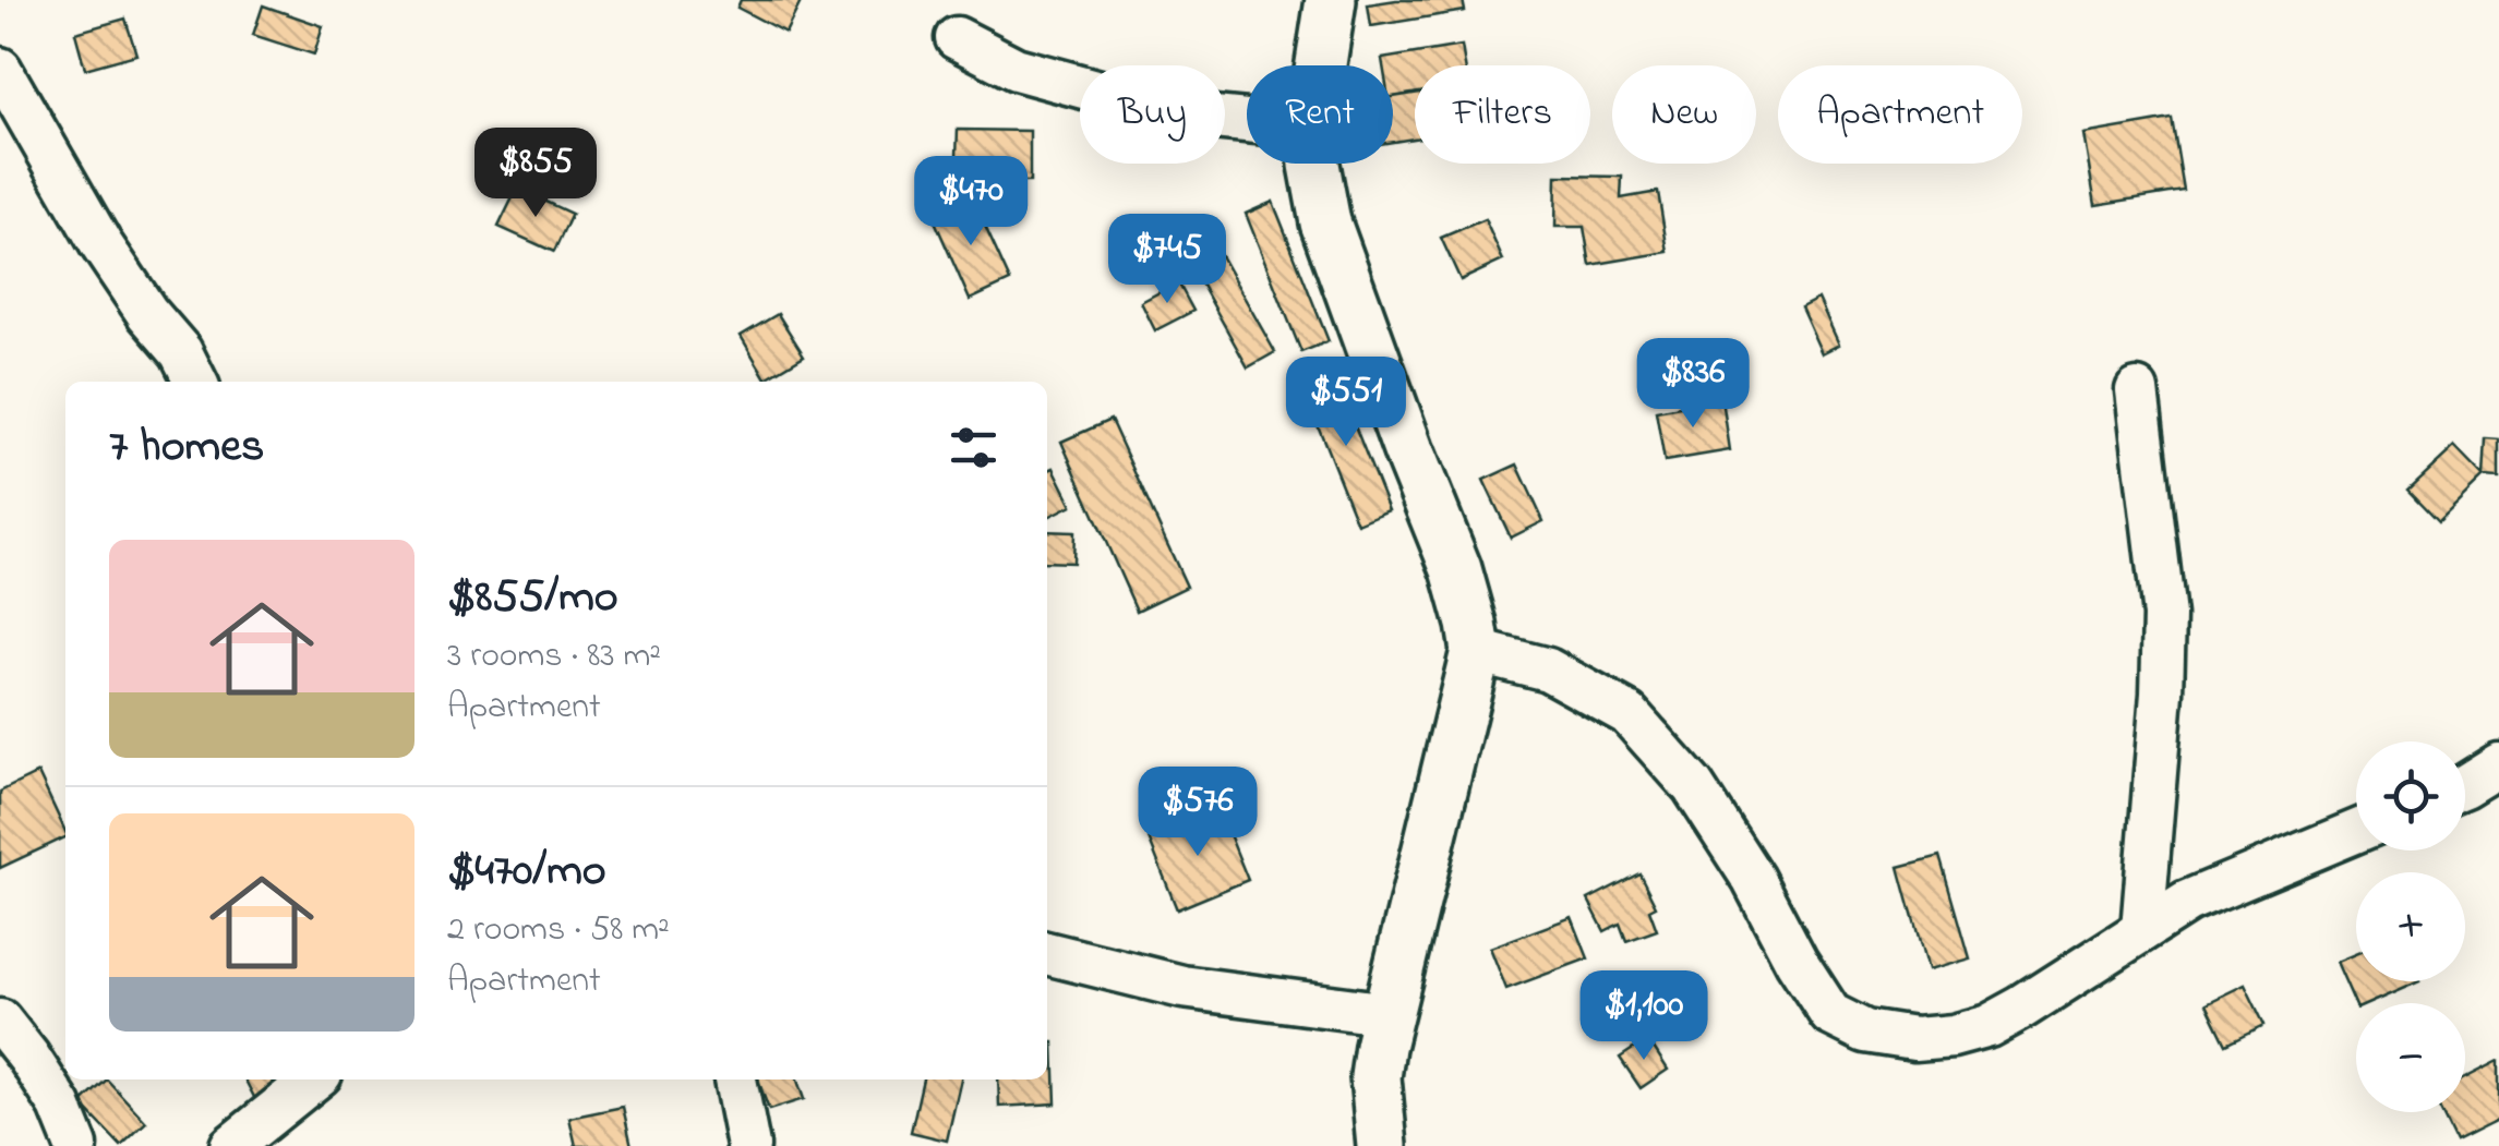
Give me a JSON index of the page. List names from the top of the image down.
{
  "page": {
    "chip": [
      "Buy",
      "Rent",
      "Filters",
      "New",
      "Apartment"
    ],
    "price": [
      "$855",
      "$470",
      "$745",
      "$836",
      "$551",
      "$576",
      "$1,100"
    ],
    "heading": "7 homes",
    "list": [
      {
        "name": "$855/mo",
        "note": "3 rooms · 83 m² · Apartment"
      },
      {
        "name": "$470/mo",
        "note": "2 rooms · 58 m² · Apartment"
      }
    ],
    "map_buttons": ["+", "−"]
  }
}
